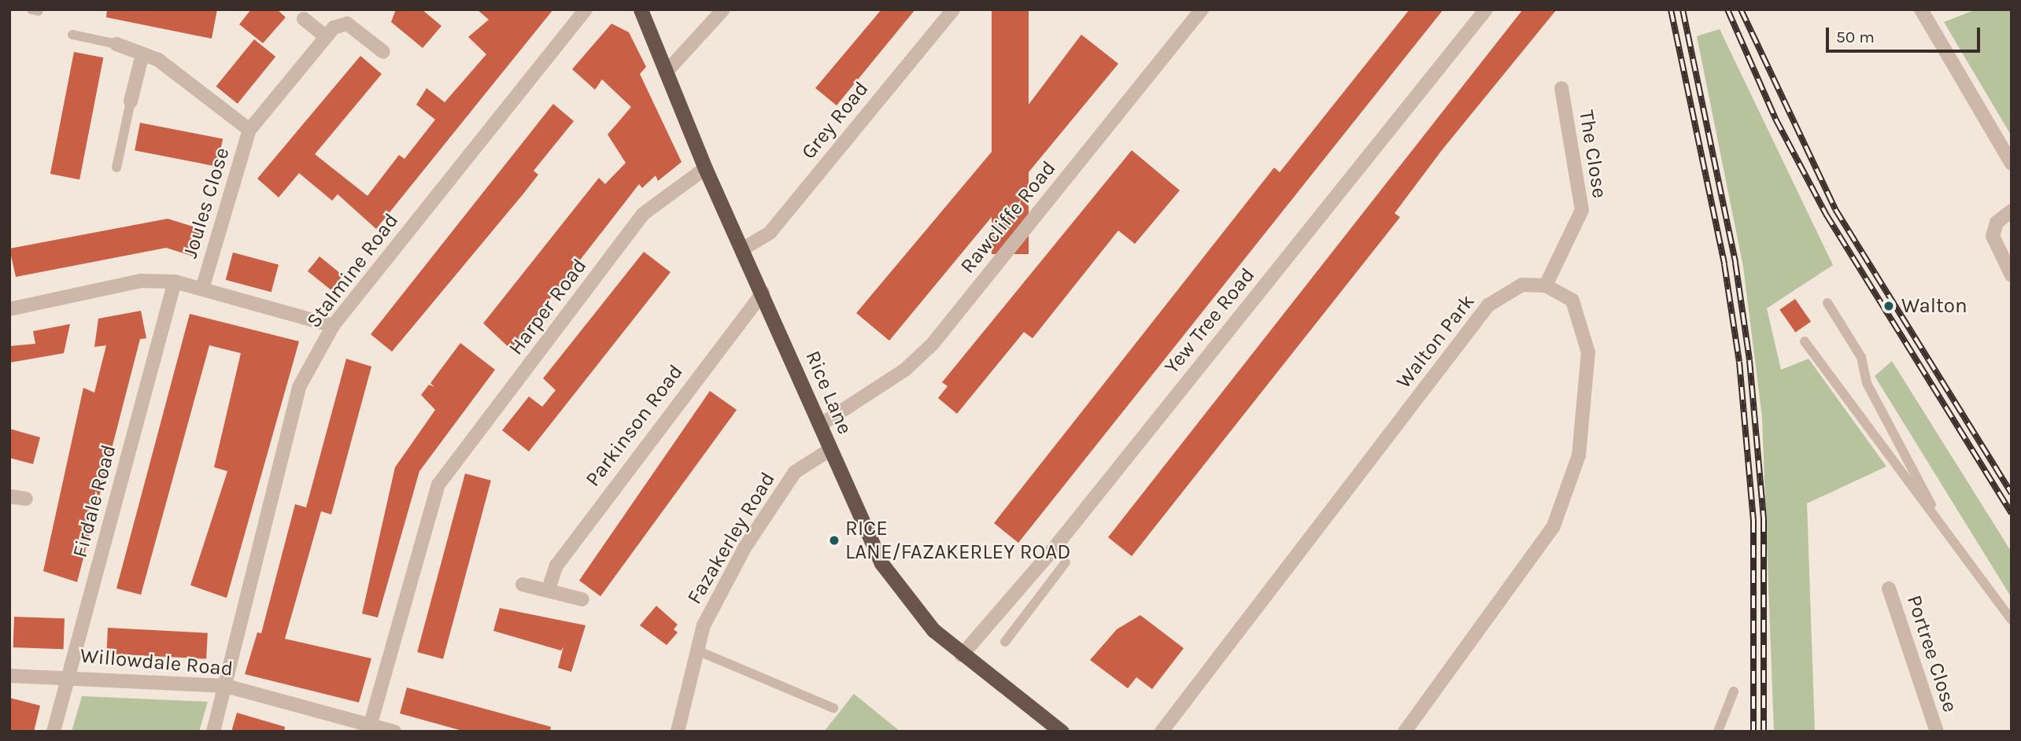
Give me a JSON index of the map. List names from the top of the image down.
{
  "streets": {
    "highway": ["Rice Lane"],
    "street": [
      "Grey Road",
      "The Close",
      "Joules Close",
      "Rawcliffe Road",
      "Stalmine Road",
      "Harper Road",
      "Yew Tree Road",
      "Walton Park",
      "Parkinson Road",
      "Firdale Road",
      "Fazakerley Road",
      "Portree Close",
      "Willowdale Road"
    ]
  },
  "crossings": [
    ["Grey Road", "Rice Lane"],
    ["The Close", "Walton Park"],
    ["Rawcliffe Road", "Rice Lane"],
    ["Stalmine Road", "Willowdale Road"],
    ["Harper Road", "Rice Lane"],
    ["Harper Road", "Willowdale Road"],
    ["Yew Tree Road", "Rice Lane"],
    ["Rice Lane", "Parkinson Road"],
    ["Rice Lane", "Fazakerley Road"],
    ["Firdale Road", "Willowdale Road"]
  ],
  "places": ["Walton", "RICE LANE/FAZAKERLEY ROAD"],
  "scale_bar": "50 m"
}
